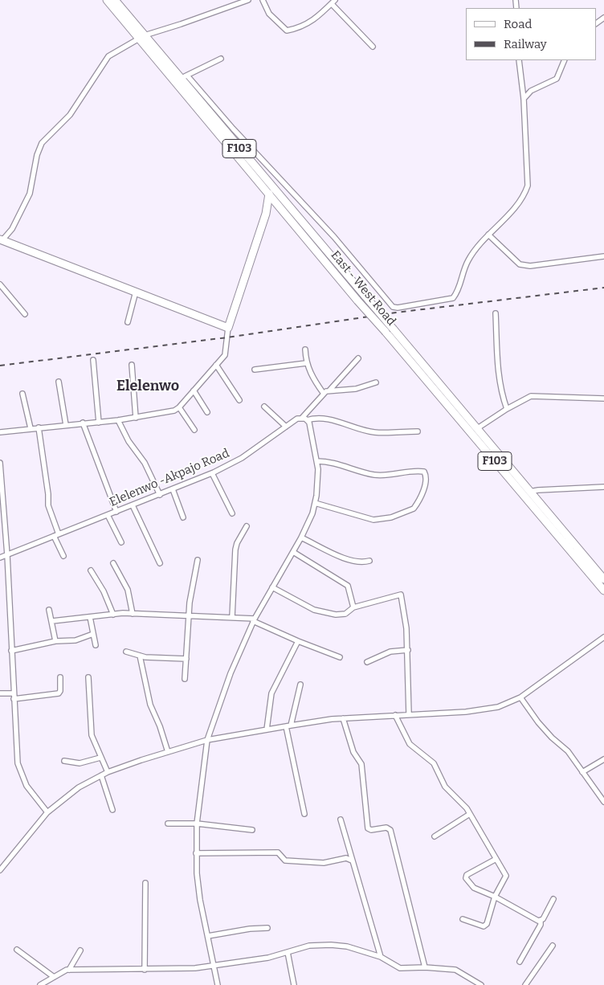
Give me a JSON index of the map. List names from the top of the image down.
{
  "streets": {
    "main road": ["F103", "East - West Road"],
    "street": ["Elelenwo -Akpajo Road"]
  },
  "districts": ["Elelenwo"],
  "legend": ["Road", "Railway"]
}
